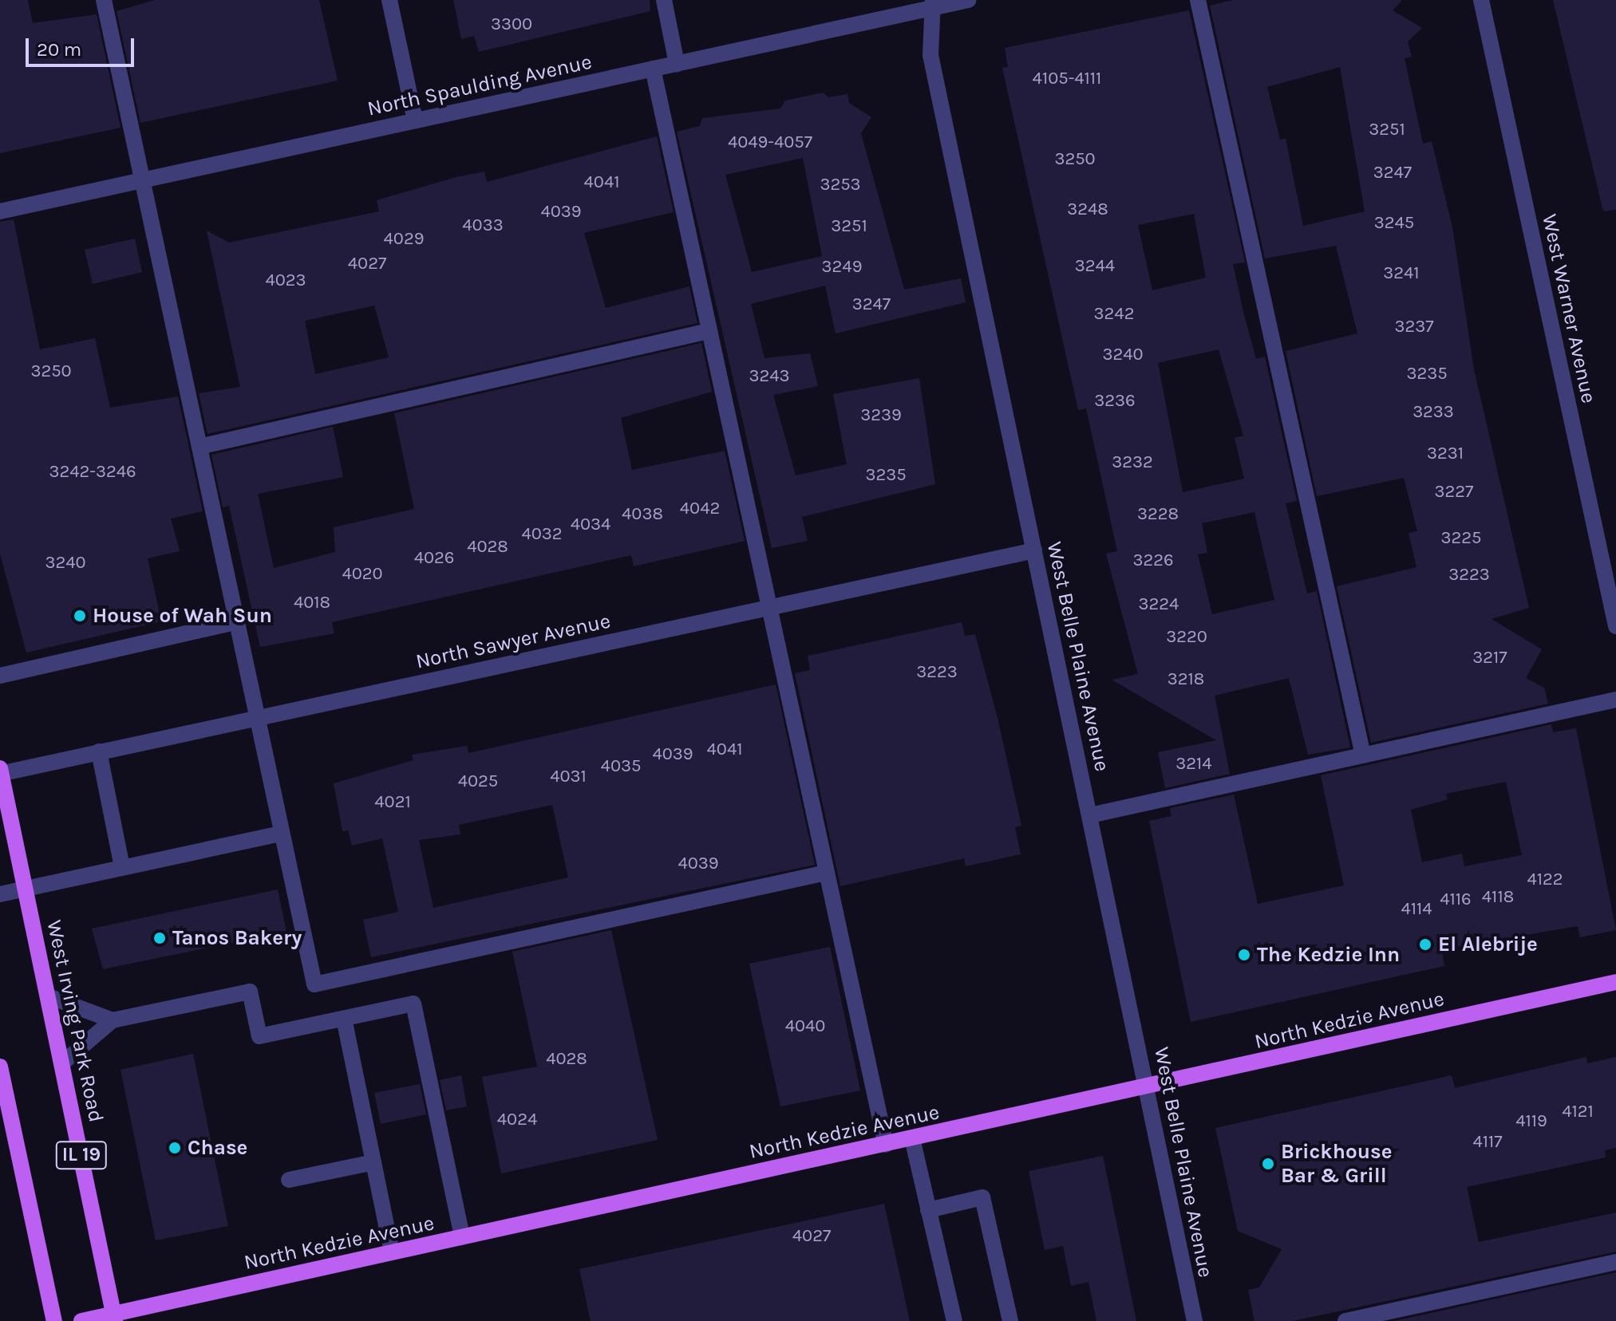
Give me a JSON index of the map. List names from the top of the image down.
{
  "streets": {
    "main road": ["North Kedzie Avenue", "West Irving Park Road", "IL 19"],
    "street": [
      "North Spaulding Avenue",
      "West Warner Avenue",
      "North Sawyer Avenue",
      "West Belle Plaine Avenue"
    ]
  },
  "crossings": [
    ["North Spaulding Avenue", "West Belle Plaine Avenue"],
    ["North Sawyer Avenue", "West Belle Plaine Avenue"],
    ["North Sawyer Avenue", "West Irving Park Road"],
    ["West Belle Plaine Avenue", "North Kedzie Avenue"],
    ["North Kedzie Avenue", "West Irving Park Road"]
  ],
  "places": [
    "House of Wah Sun",
    "Tanos Bakery",
    "El Alebrije",
    "The Kedzie Inn",
    "Chase",
    "Brickhouse Bar & Grill"
  ],
  "house_numbers": [
    "3300",
    "4105-4111",
    "3251",
    "4049-4057",
    "3250",
    "3247",
    "4041",
    "3253",
    "3248",
    "4039",
    "3245",
    "4033",
    "3251",
    "4029",
    "4027",
    "3244",
    "3249",
    "3241",
    "4023",
    "3247",
    "3242",
    "3237",
    "3240",
    "3250",
    "3235",
    "3243",
    "3236",
    "3233",
    "3239",
    "3231",
    "3232",
    "3242-3246",
    "3235",
    "3227",
    "4042",
    "4038",
    "3228",
    "4034",
    "4032",
    "3225",
    "4028",
    "4026",
    "3226",
    "3240",
    "4020",
    "3223",
    "4018",
    "3224",
    "3220",
    "3217",
    "3223",
    "3218",
    "4041",
    "4039",
    "3214",
    "4035",
    "4031",
    "4025",
    "4021",
    "4039",
    "4122",
    "4118",
    "4116",
    "4114",
    "4040",
    "4028",
    "4121",
    "4024",
    "4119",
    "4117",
    "4027"
  ],
  "scale_bar": "20 m"
}
